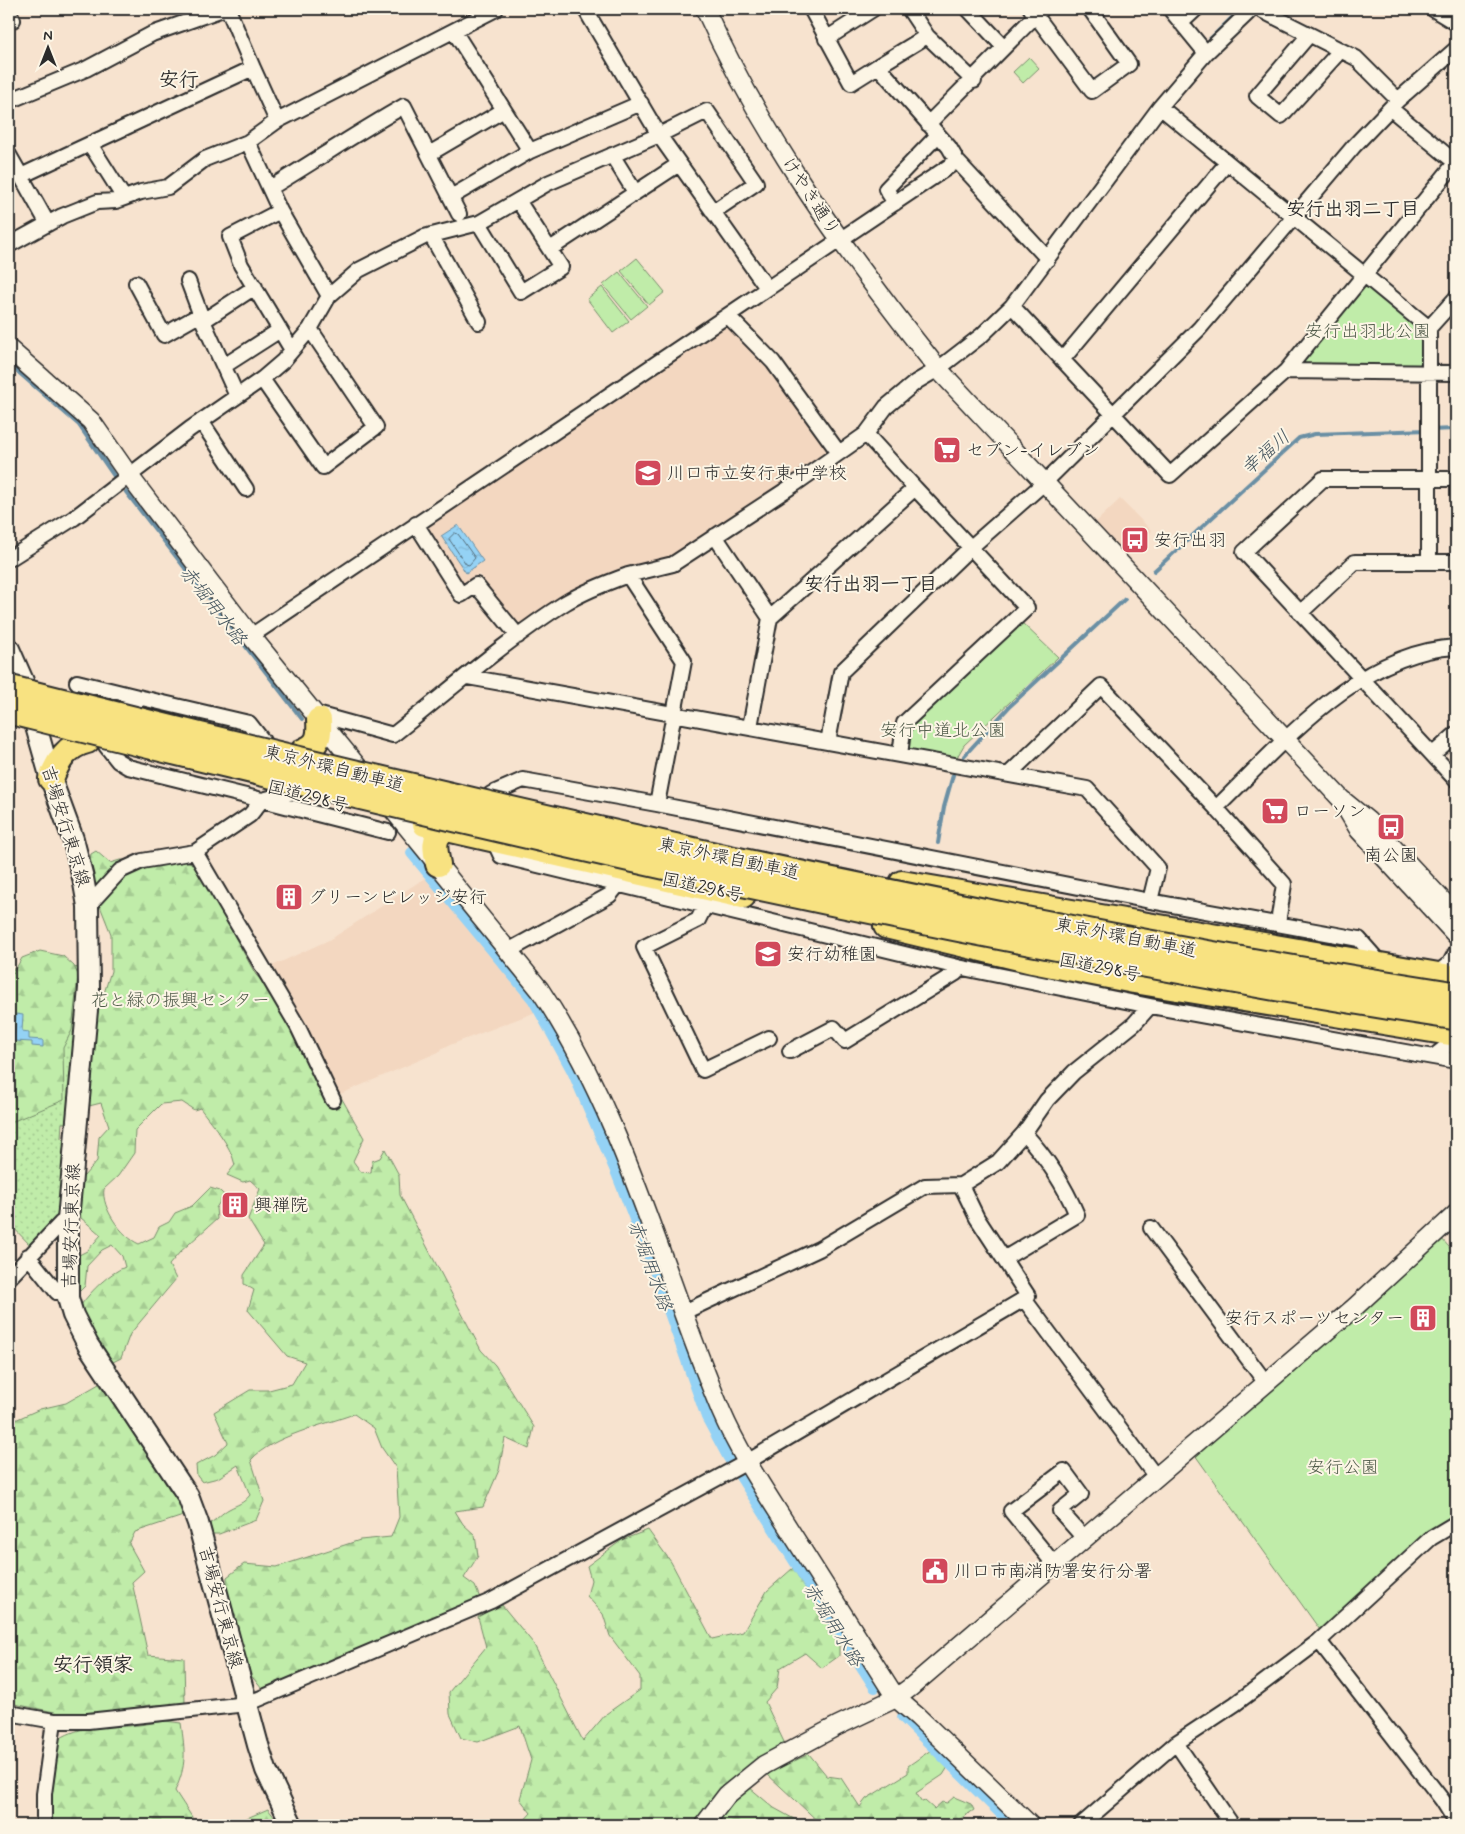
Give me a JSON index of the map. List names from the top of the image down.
{
  "streets": {
    "highway": ["東京外環自動車道", "国道298号"],
    "main road": ["吉場安行東京線"],
    "street": ["けやき通り"]
  },
  "crossings": [
    ["東京外環自動車道", "吉場安行東京線"],
    ["国道298号", "吉場安行東京線"]
  ],
  "districts": [
    "安行",
    "安行出羽二丁目",
    "安行出羽一丁目",
    "安行領家"
  ],
  "water": ["幸福川", "赤堀用水路"],
  "parks": [
    "安行出羽北公園",
    "安行中道北公園",
    "花と緑の振興センター",
    "安行公園"
  ],
  "places": {
    "supermarket": ["セブン-イレブン", "ローソン"],
    "school or university": ["川口市立安行東中学校", "安行幼稚園"],
    "bus stop": ["安行出羽", "南公園"],
    "building": ["グリーンビレッジ安行", "興禅院", "安行スポーツセンター"],
    "public building": ["川口市南消防署安行分署"]
  },
  "north": "top"
}
